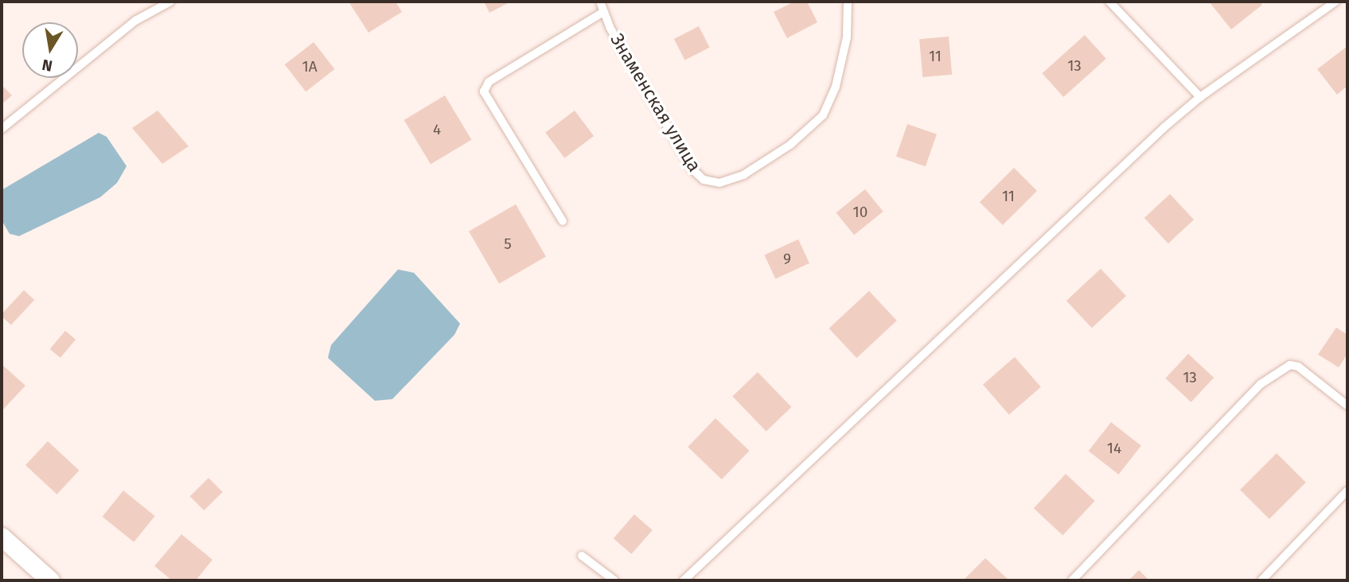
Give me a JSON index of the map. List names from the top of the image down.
{
  "streets": {
    "lane": ["Знаменская улица"]
  },
  "house_numbers": [
    "11",
    "13",
    "1А",
    "4",
    "11",
    "10",
    "5",
    "9",
    "13",
    "14"
  ],
  "north": "bottom"
}
